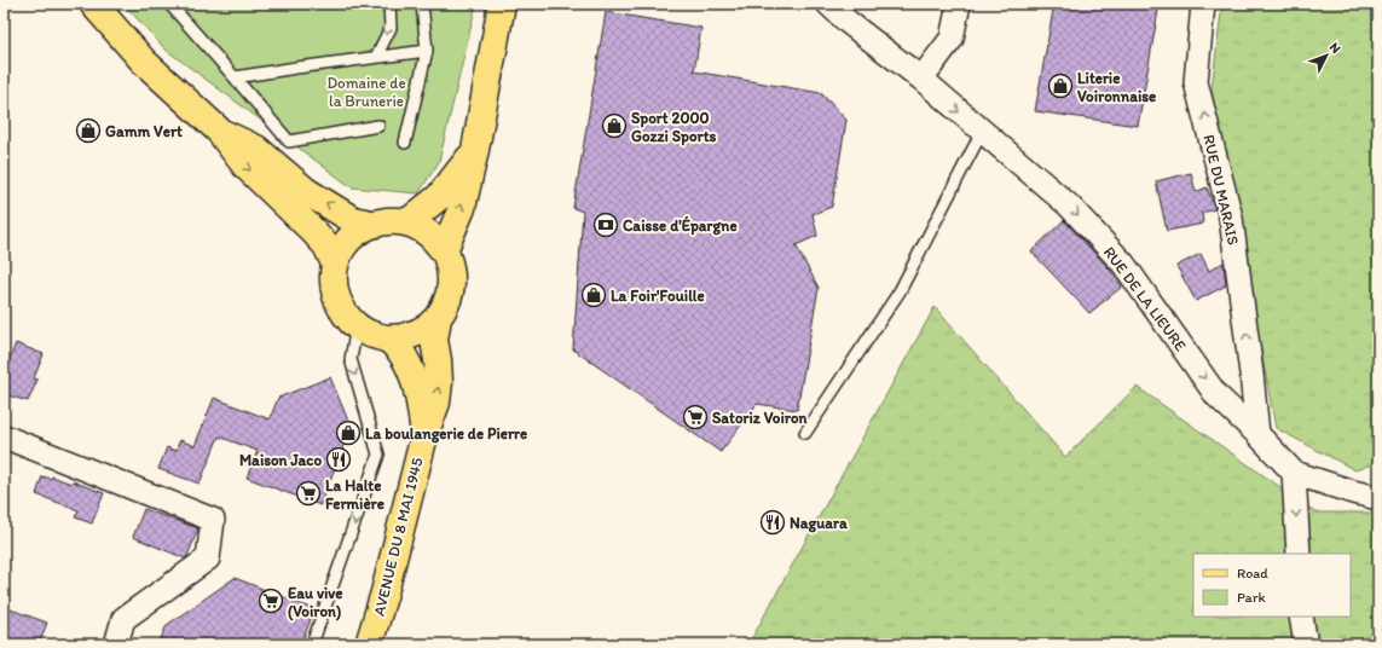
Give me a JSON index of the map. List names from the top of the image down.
{
  "streets": {
    "main road": ["AVENUE DU 8 MAI 1945"],
    "street": ["RUE DU MARAIS", "RUE DE LA LIEURE"]
  },
  "crossings": [
    ["RUE DU MARAIS", "RUE DE LA LIEURE"]
  ],
  "one_way": ["RUE DU MARAIS", "RUE DE LA LIEURE"],
  "parks": ["Domaine de la Brunerie"],
  "places": {
    "shop": [
      "Literie Voironnaise",
      "Sport 2000 Gozzi Sports",
      "Gamm Vert",
      "La Foir'Fouille",
      "La boulangerie de Pierre"
    ],
    "bank": ["Caisse d'Épargne"],
    "supermarket": ["Satoriz Voiron", "La Halte Fermière", "Eau vive (Voiron)"],
    "restaurant": ["Maison Jaco", "Naguara"]
  },
  "legend": ["Road", "Park"],
  "north": "top right"
}
